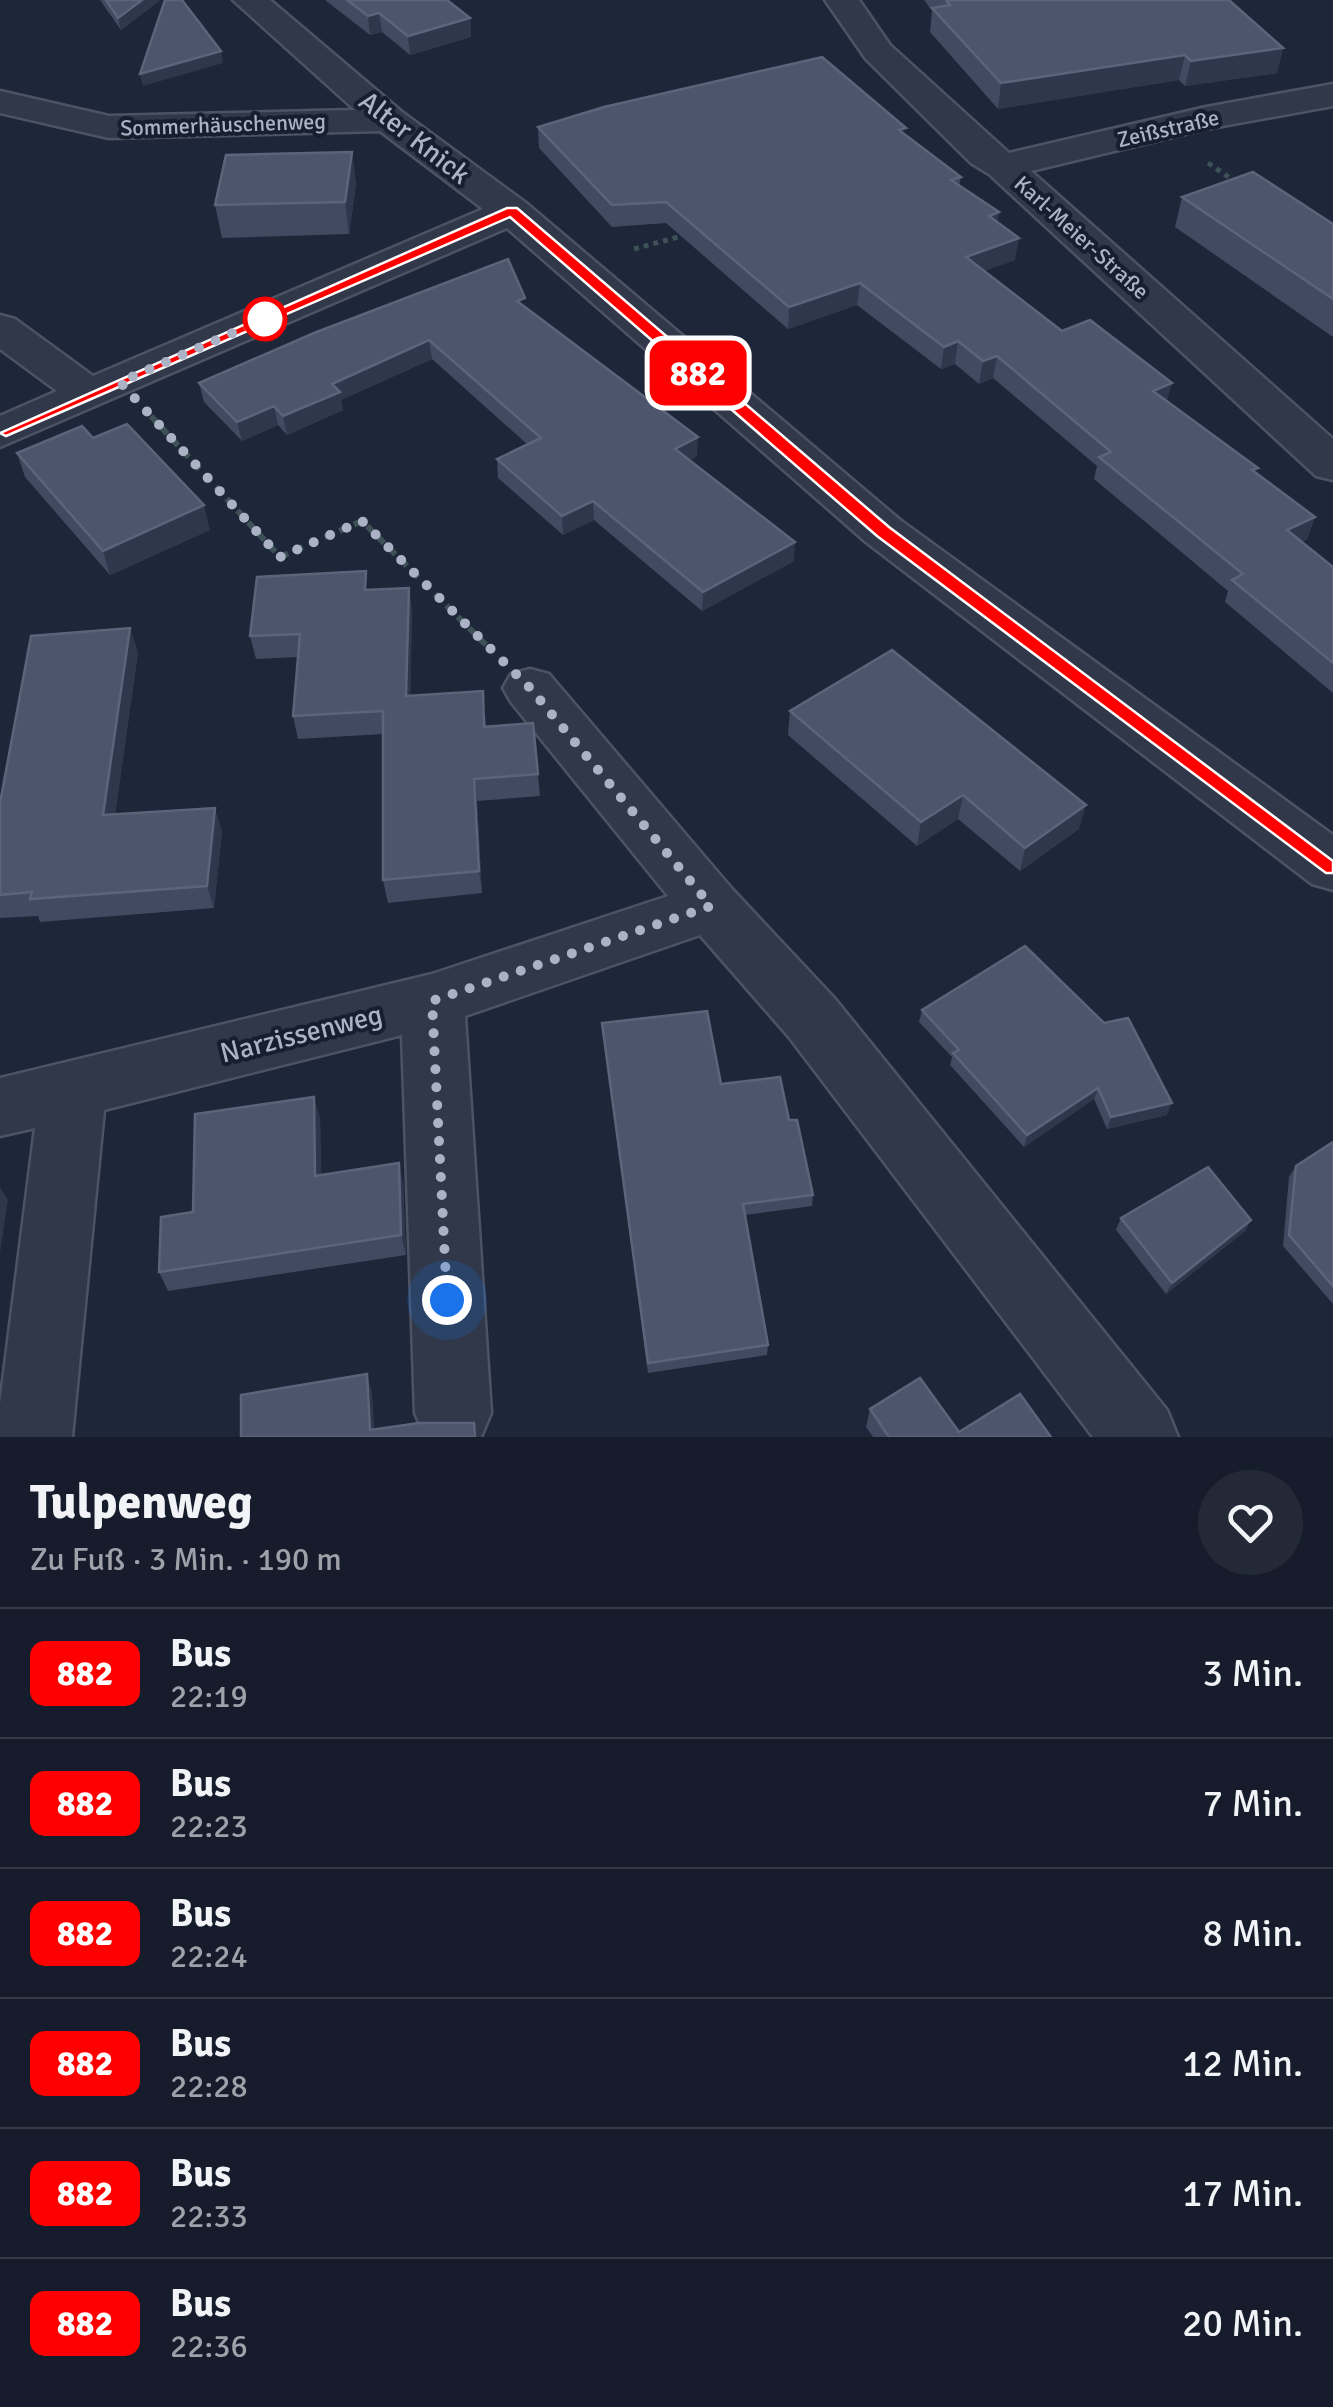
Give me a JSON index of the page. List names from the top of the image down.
{
  "streets": {
    "street": [
      "Sommerhäuschenweg",
      "Zeißstraße",
      "Alter Knick",
      "Karl-Meier-Straße",
      "Narzissenweg"
    ]
  },
  "crossings": [
    ["Sommerhäuschenweg", "Alter Knick"],
    ["Zeißstraße", "Karl-Meier-Straße"]
  ],
  "lines": ["bus line 882"],
  "page": {
    "on_map": "882",
    "heading": ["Tulpenweg", "Zu Fuß · 3 Min. · 190 m"],
    "list": [
      {
        "mark": "882",
        "name": "Bus",
        "note": "22:19",
        "value": "3 Min."
      },
      {
        "mark": "882",
        "name": "Bus",
        "note": "22:23",
        "value": "7 Min."
      },
      {
        "mark": "882",
        "name": "Bus",
        "note": "22:24",
        "value": "8 Min."
      },
      {
        "mark": "882",
        "name": "Bus",
        "note": "22:28",
        "value": "12 Min."
      },
      {
        "mark": "882",
        "name": "Bus",
        "note": "22:33",
        "value": "17 Min."
      },
      {
        "mark": "882",
        "name": "Bus",
        "note": "22:36",
        "value": "20 Min."
      }
    ]
  }
}
